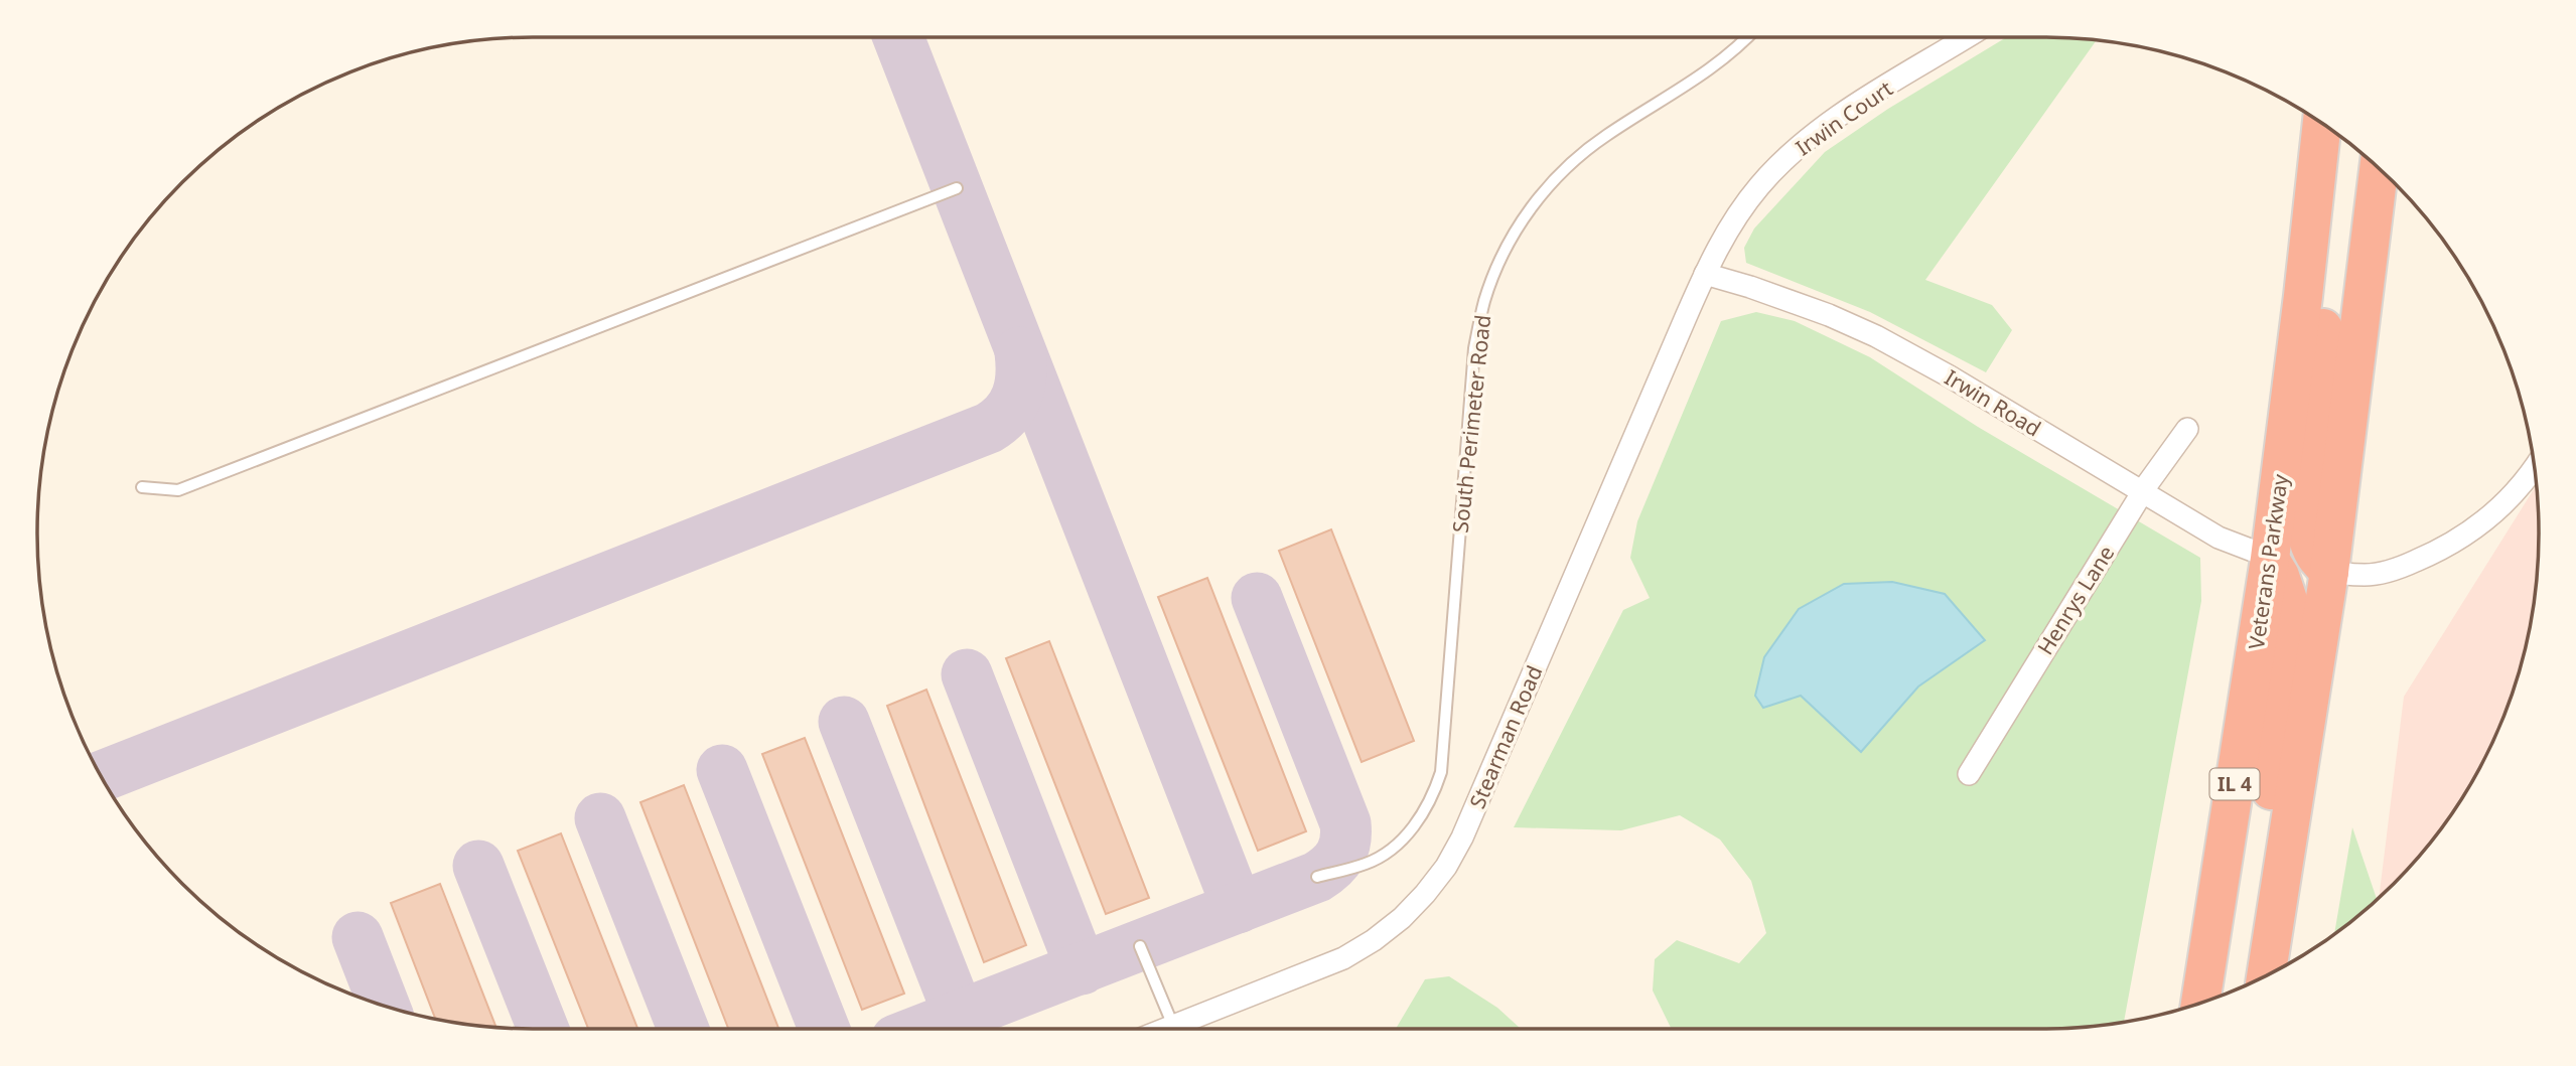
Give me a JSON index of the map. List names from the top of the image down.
{
  "streets": {
    "highway": ["Veterans Parkway", "IL 4"],
    "street": [
      "Irwin Court",
      "Irwin Road",
      "Henrys Lane",
      "Stearman Road"
    ],
    "lane": ["South Perimeter Road"]
  },
  "crossings": [
    ["Irwin Court", "Irwin Road"],
    ["Irwin Court", "Stearman Road"],
    ["Irwin Road", "Veterans Parkway"],
    ["Irwin Road", "Henrys Lane"],
    ["Irwin Road", "Stearman Road"]
  ]
}
